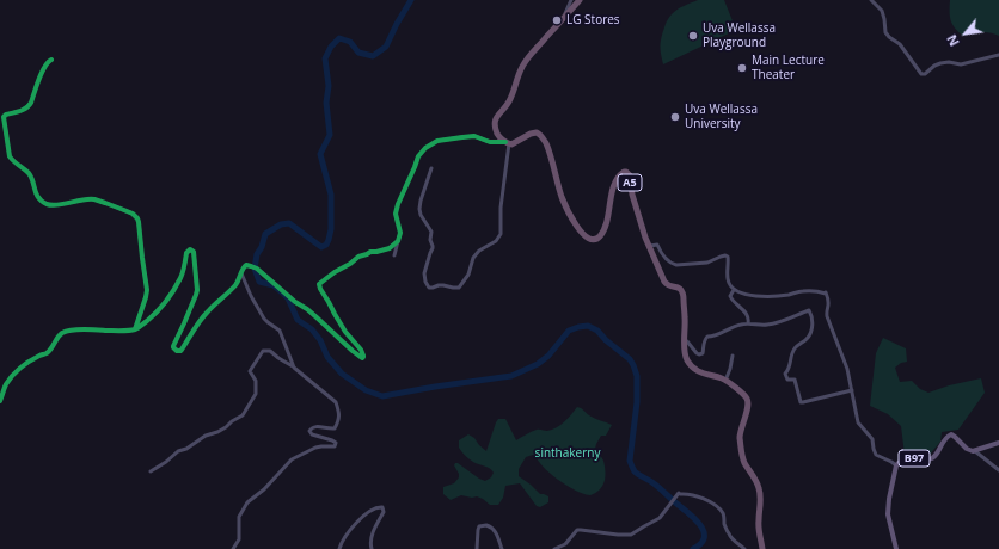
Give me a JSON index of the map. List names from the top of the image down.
{
  "streets": {
    "highway": ["A5"],
    "main road": ["B97"]
  },
  "parks": ["sinthakerny"],
  "places": [
    "LG Stores",
    "Uva Wellassa Playground",
    "Main Lecture Theater",
    "Uva Wellassa University"
  ],
  "north": "bottom left"
}
